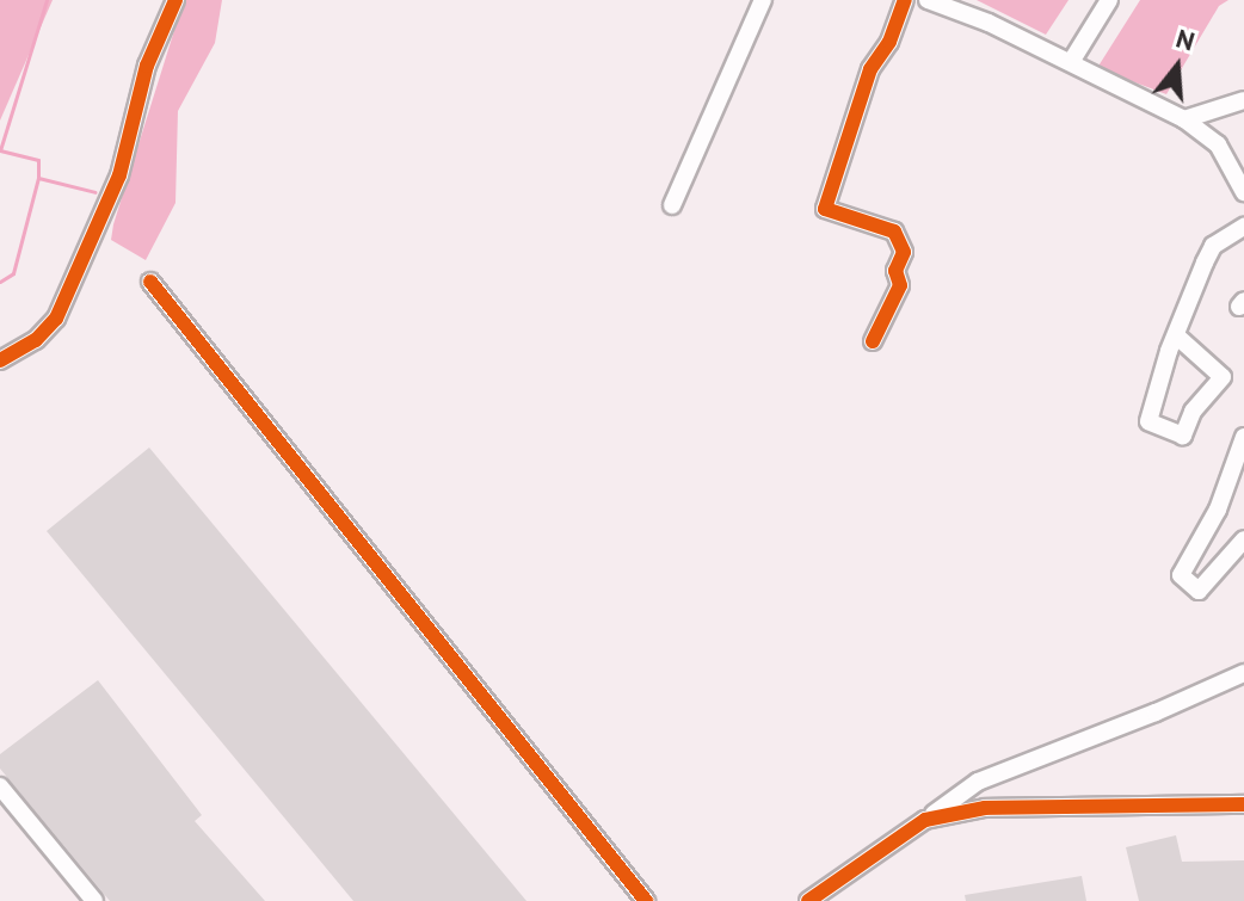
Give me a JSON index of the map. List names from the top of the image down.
{
  "north": "top"
}
